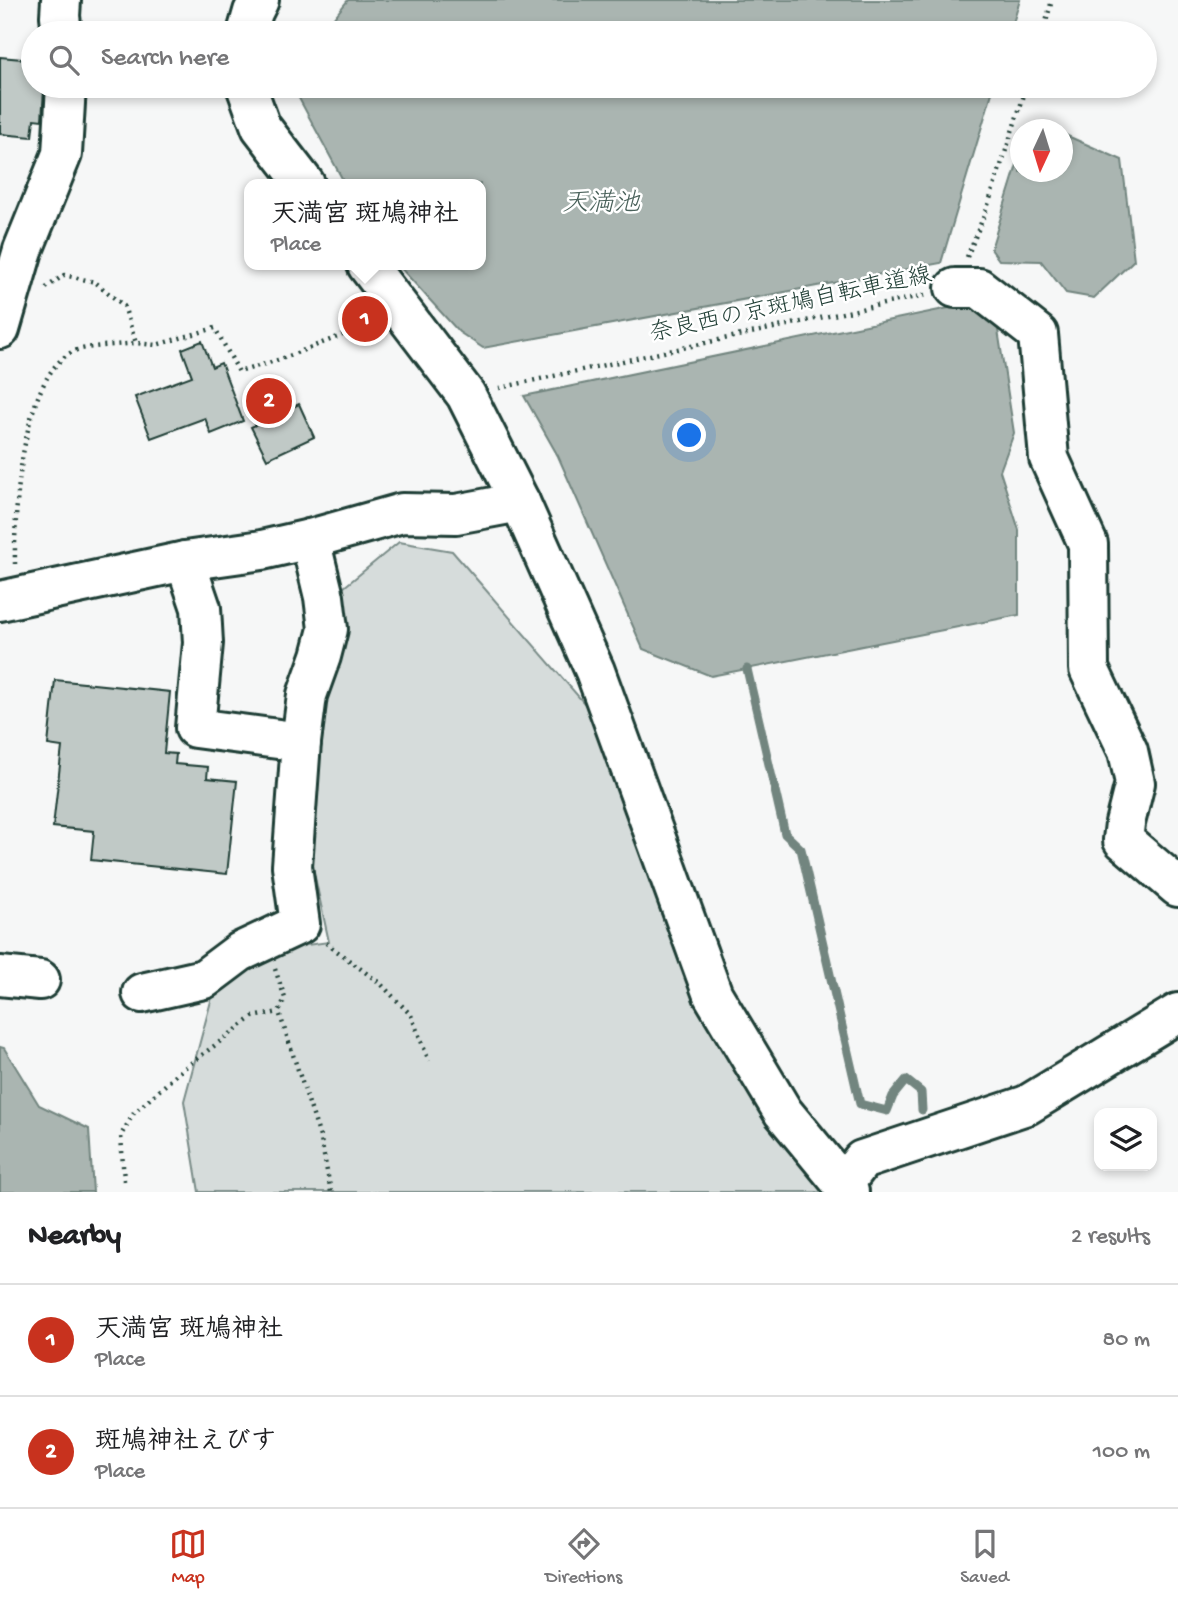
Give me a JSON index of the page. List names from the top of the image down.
{
  "streets": {
    "path": ["奈良西の京斑鳩自転車道線"]
  },
  "water": ["天満池"],
  "north": "bottom",
  "page": {
    "search": "Search here",
    "popup": ["天満宮 斑鳩神社", "Place"],
    "pins": ["1", "2"],
    "heading": ["Nearby", "2 results"],
    "list": [
      {
        "mark": "1",
        "name": "天満宮 斑鳩神社",
        "note": "Place",
        "value": "80 m"
      },
      {
        "mark": "2",
        "name": "斑鳩神社えびす",
        "note": "Place",
        "value": "100 m"
      }
    ],
    "nav": ["Map", "Directions", "Saved"]
  }
}
